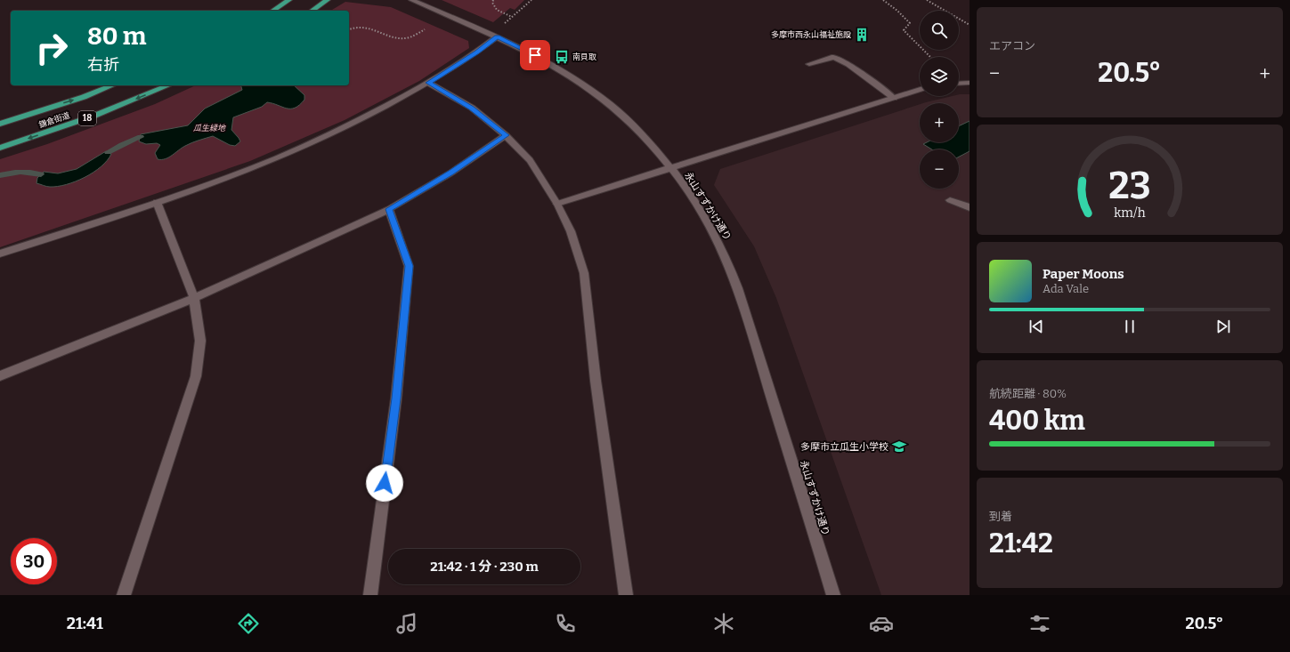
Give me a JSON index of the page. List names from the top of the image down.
{
  "streets": {
    "main road": ["18", "鎌倉街道"],
    "street": ["永山すずかけ通り"]
  },
  "parks": ["瓜生緑地"],
  "places": {
    "building": ["多摩市西永山福祉施設"],
    "bus stop": ["南貝取"],
    "school or university": ["多摩市立瓜生小学校"]
  },
  "page": {
    "tile": [
      "エアコン",
      ["航続距離 · 80%", "400 km"],
      ["到着", "21:42"]
    ],
    "map_buttons": ["+", "−"],
    "turn": ["80 m", "右折"],
    "heat": ["−", "20.5°", "+"],
    "song": ["Paper Moons", "Ada Vale"],
    "limit": "30",
    "trip": "21:42 · 1 分 · 230 m",
    "tabs": ["21:41", "20.5°"],
    "gauge": ["23", "km/h"]
  }
}
